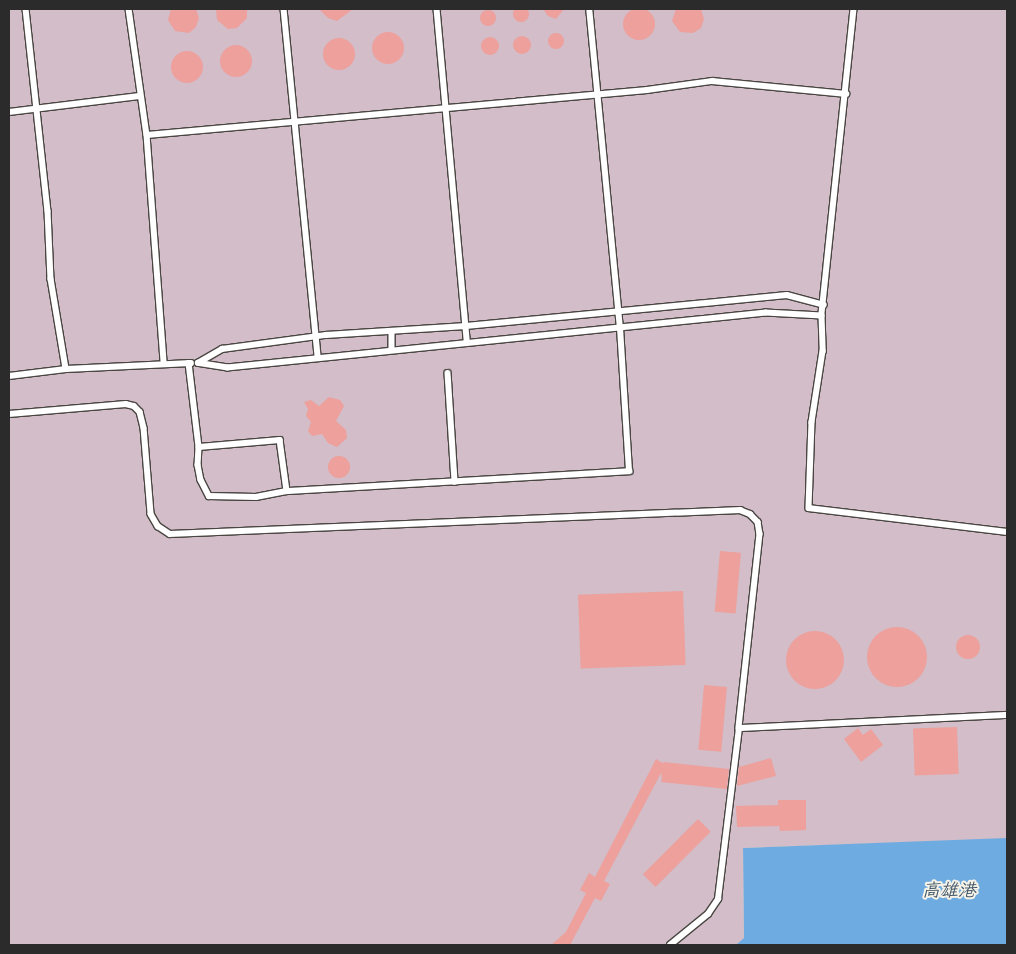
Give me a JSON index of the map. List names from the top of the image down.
{
  "water": ["高雄港"]
}
